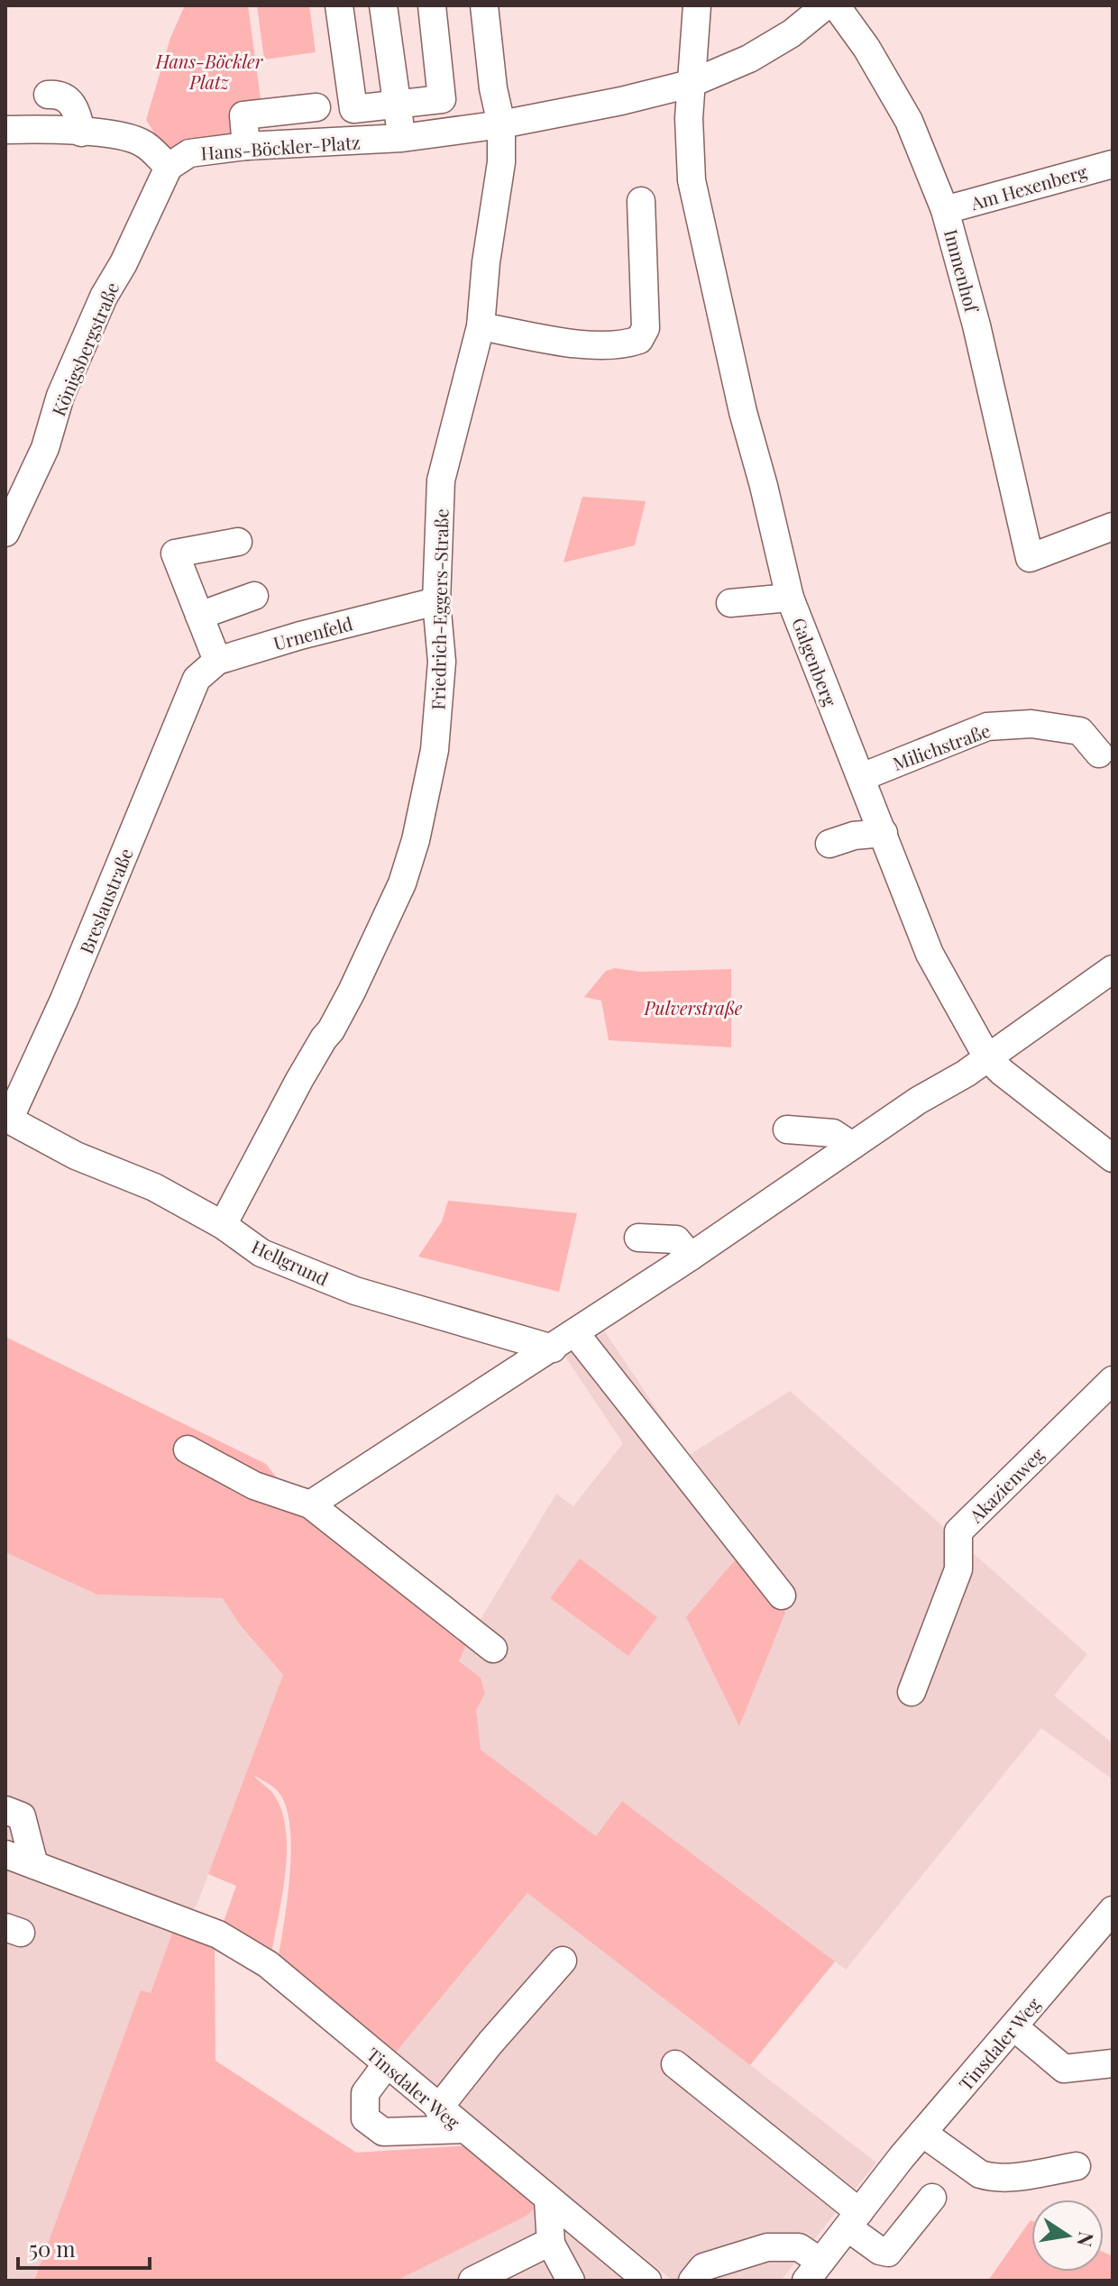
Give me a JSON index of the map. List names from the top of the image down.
{
  "streets": {
    "street": [
      "Hans-Böckler-Platz",
      "Am Hexenberg",
      "Immenhof",
      "Königsbergstraße",
      "Friedrich-Eggers-Straße",
      "Urnenfeld",
      "Galgenberg",
      "Milichstraße",
      "Breslaustraße",
      "Hellgrund",
      "Akazienweg",
      "Tinsdaler Weg"
    ]
  },
  "crossings": [
    ["Hans-Böckler-Platz", "Königsbergstraße"],
    ["Hans-Böckler-Platz", "Friedrich-Eggers-Straße"],
    ["Hans-Böckler-Platz", "Galgenberg"],
    ["Am Hexenberg", "Immenhof"],
    ["Friedrich-Eggers-Straße", "Urnenfeld"],
    ["Friedrich-Eggers-Straße", "Hellgrund"],
    ["Urnenfeld", "Breslaustraße"],
    ["Galgenberg", "Milichstraße"],
    ["Breslaustraße", "Hellgrund"]
  ],
  "parks": ["Hans-Böckler Platz", "Pulverstraße"],
  "scale_bar": "50 m",
  "north": "right"
}
